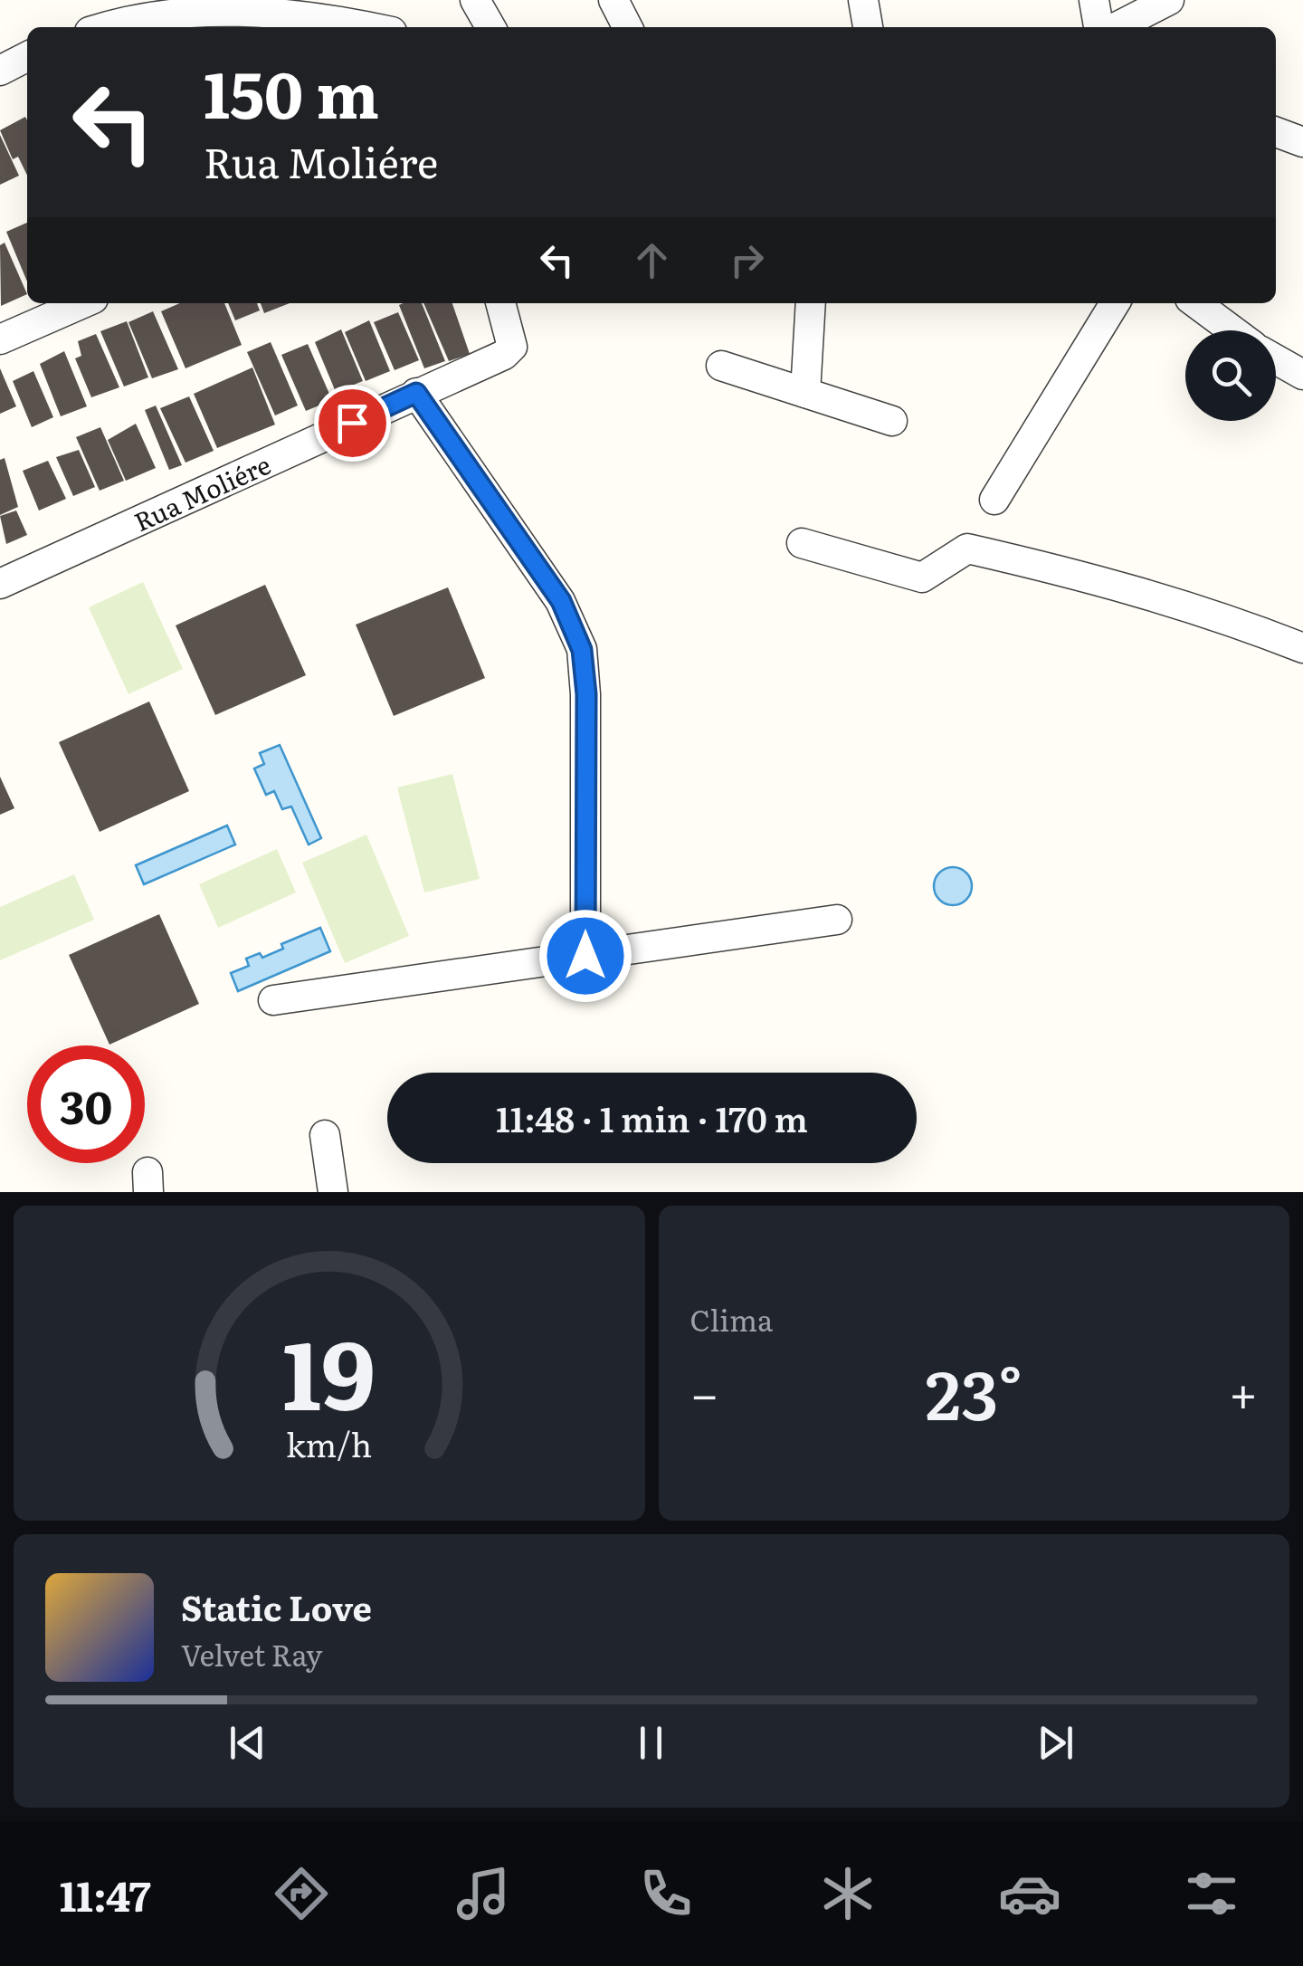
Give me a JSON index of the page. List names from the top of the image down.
{
  "streets": {
    "street": ["Rua Moliére"]
  },
  "page": {
    "turn": ["150 m", "Rua Moliére"],
    "limit": "30",
    "trip": "11:48 · 1 min · 170 m",
    "tile": "Clima",
    "heat": ["−", "23°", "+"],
    "song": ["Static Love", "Velvet Ray"],
    "tabs": "11:47",
    "gauge": ["19", "km/h"]
  }
}
